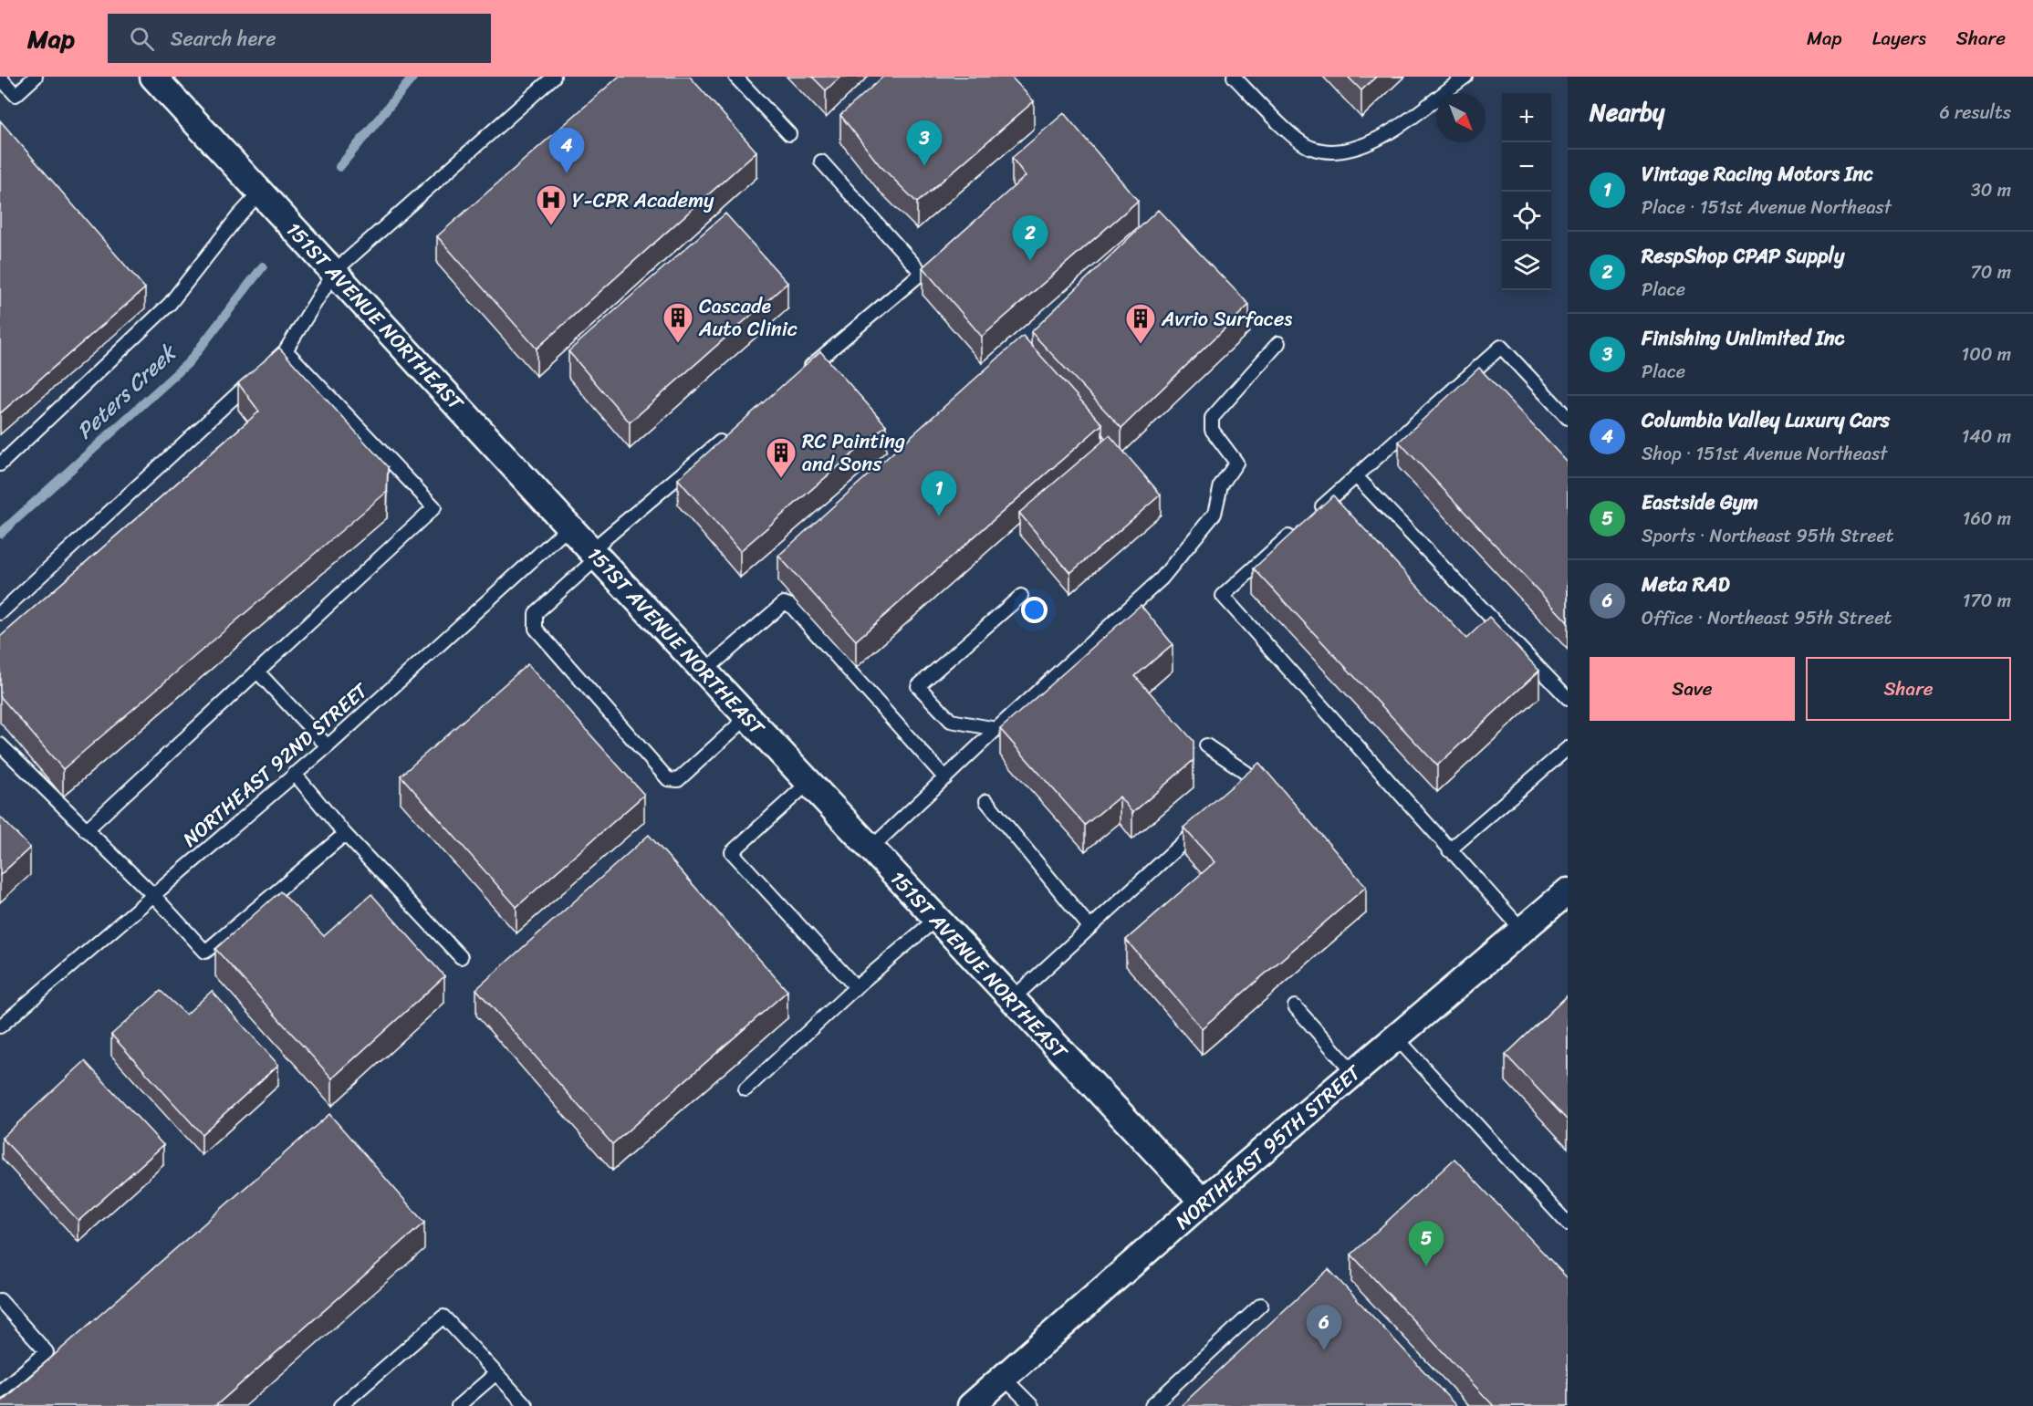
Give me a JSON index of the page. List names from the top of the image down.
{
  "streets": {
    "street": ["151ST AVENUE NORTHEAST", "NORTHEAST 95TH STREET"],
    "lane": ["NORTHEAST 92ND STREET"]
  },
  "crossings": [
    ["151ST AVENUE NORTHEAST", "NORTHEAST 92ND STREET"],
    ["151ST AVENUE NORTHEAST", "NORTHEAST 95TH STREET"]
  ],
  "water": ["Peters Creek"],
  "places": {
    "hospital": ["Y-CPR Academy"],
    "building": ["Cascade Auto Clinic", "Avrio Surfaces", "RC Painting and Sons"]
  },
  "north": "bottom right",
  "page": {
    "header": "Map",
    "search": "Search here",
    "nav": ["Map", "Layers", "Share"],
    "heading": ["Nearby", "6 results"],
    "map_buttons": ["+", "−"],
    "pins": [
      "3",
      "4",
      "2",
      "1",
      "5",
      "6"
    ],
    "list": [
      {
        "mark": "1",
        "name": "Vintage Racing Motors Inc",
        "note": "Place · 151st Avenue Northeast",
        "value": "30 m"
      },
      {
        "mark": "2",
        "name": "RespShop CPAP Supply",
        "note": "Place",
        "value": "70 m"
      },
      {
        "mark": "3",
        "name": "Finishing Unlimited Inc",
        "note": "Place",
        "value": "100 m"
      },
      {
        "mark": "4",
        "name": "Columbia Valley Luxury Cars",
        "note": "Shop · 151st Avenue Northeast",
        "value": "140 m"
      },
      {
        "mark": "5",
        "name": "Eastside Gym",
        "note": "Sports · Northeast 95th Street",
        "value": "160 m"
      },
      {
        "mark": "6",
        "name": "Meta RAD",
        "note": "Office · Northeast 95th Street",
        "value": "170 m"
      }
    ],
    "buttons": ["Save", "Share"]
  }
}
